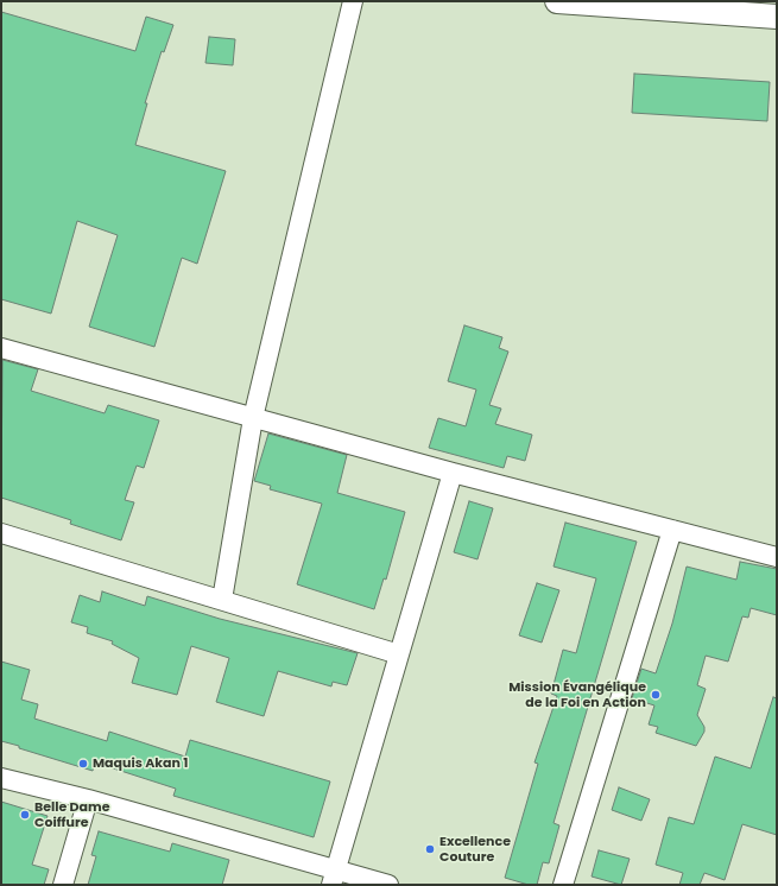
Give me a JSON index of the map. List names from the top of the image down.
{
  "places": [
    "Mission Évangélique de la Foi en Action",
    "Maquis Akan 1",
    "Belle Dame Coiffure",
    "Excellence Couture"
  ]
}
